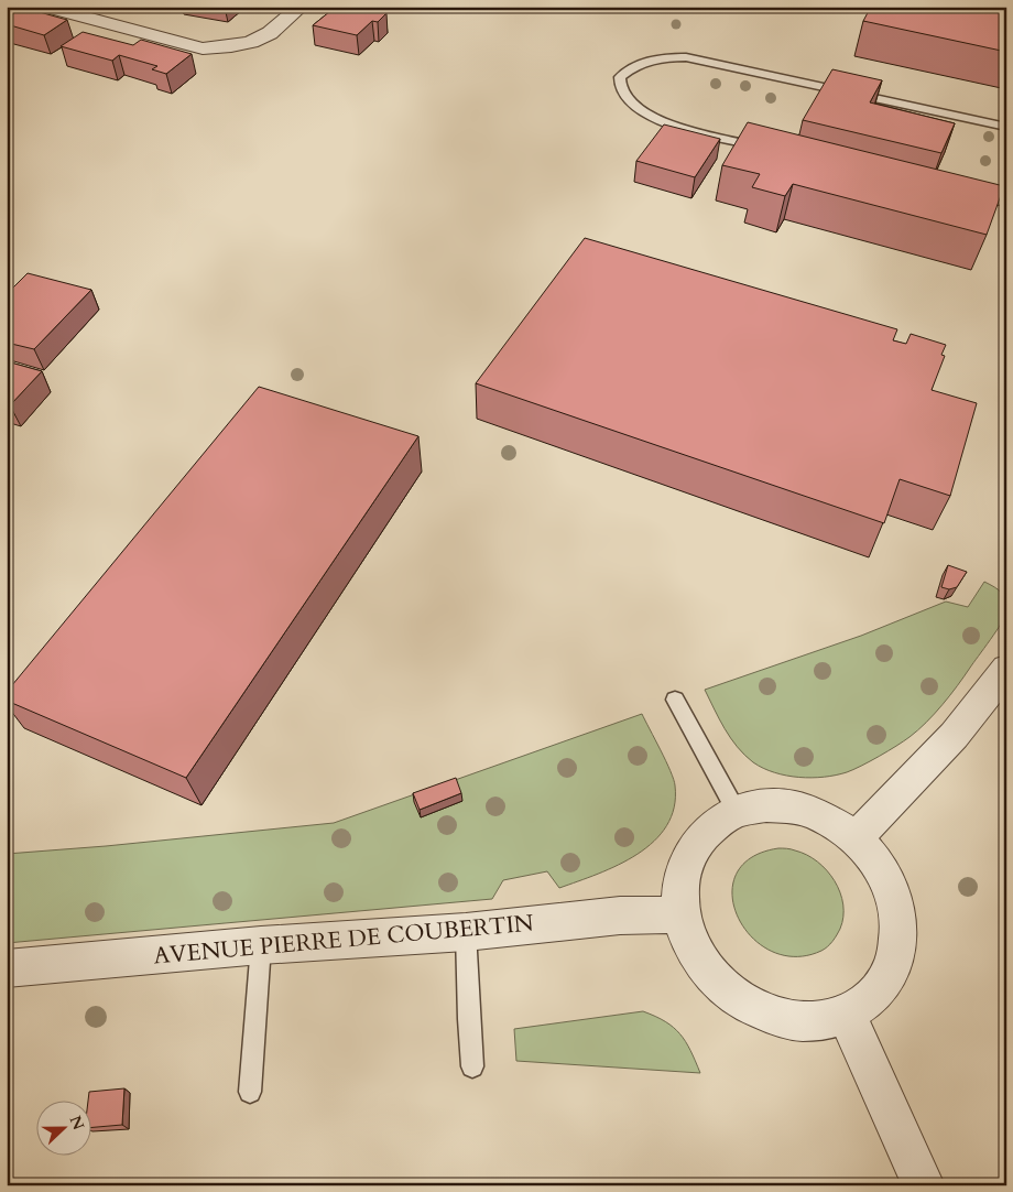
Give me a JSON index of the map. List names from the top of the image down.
{
  "streets": {
    "street": ["AVENUE PIERRE DE COUBERTIN"]
  },
  "north": "right"
}
